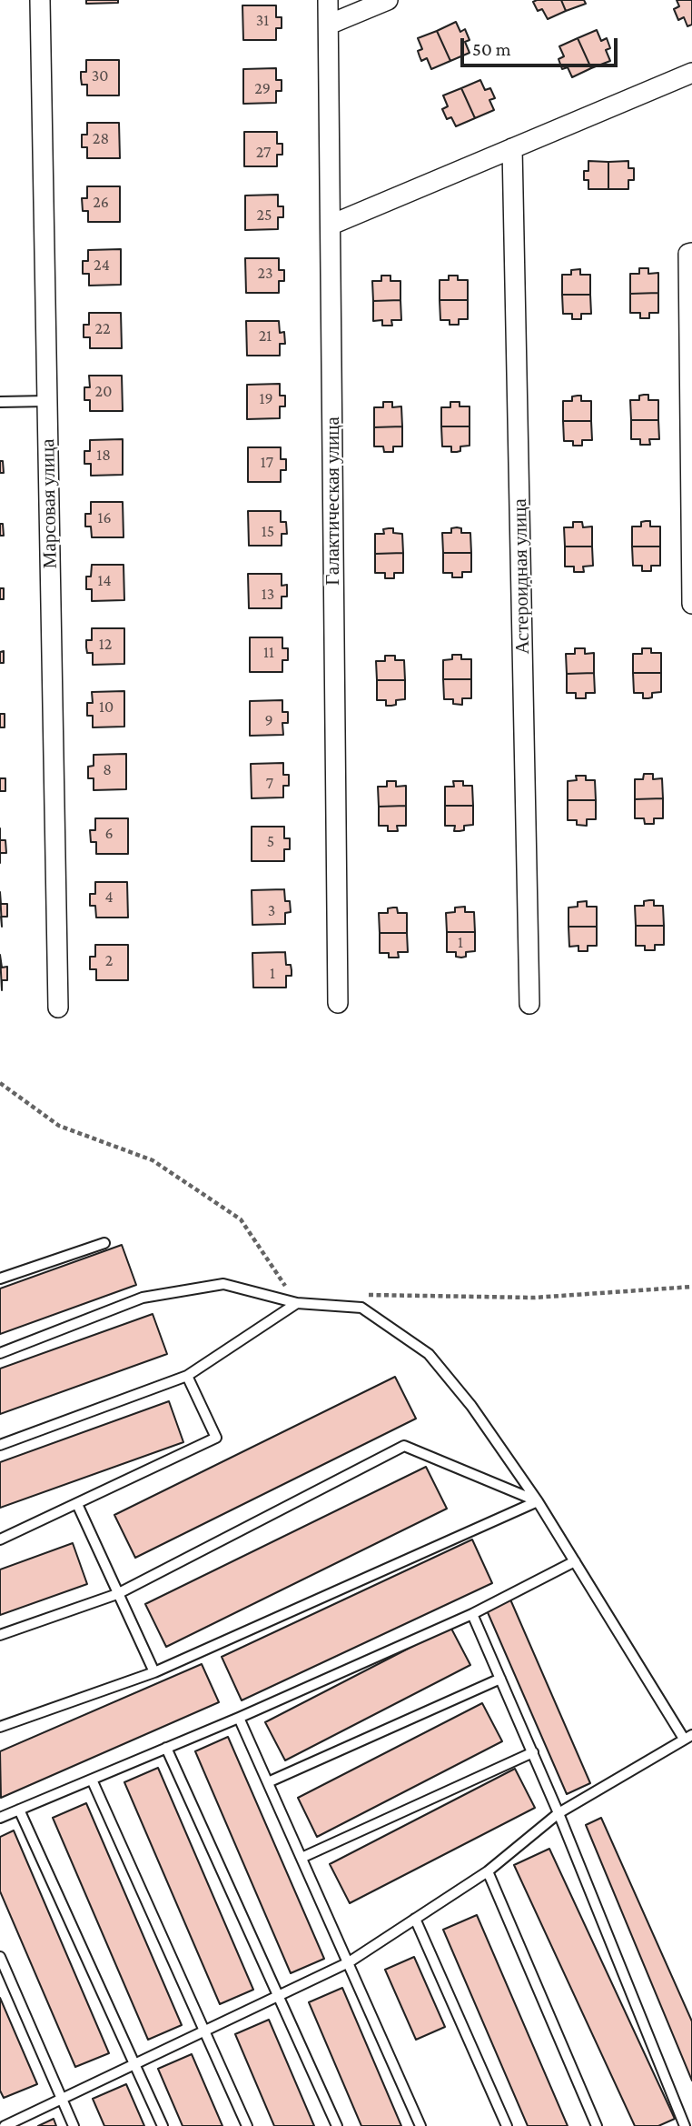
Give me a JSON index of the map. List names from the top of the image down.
{
  "streets": {
    "street": ["Галактическая улица", "Марсовая улица", "Астероидная улица"]
  },
  "house_numbers": [
    "31",
    "30",
    "29",
    "28",
    "27",
    "26",
    "25",
    "24",
    "23",
    "22",
    "21",
    "20",
    "19",
    "18",
    "17",
    "16",
    "15",
    "14",
    "13",
    "12",
    "11",
    "10",
    "9",
    "8",
    "7",
    "6",
    "5",
    "4",
    "3",
    "1",
    "2",
    "1"
  ],
  "scale_bar": "50 m"
}
